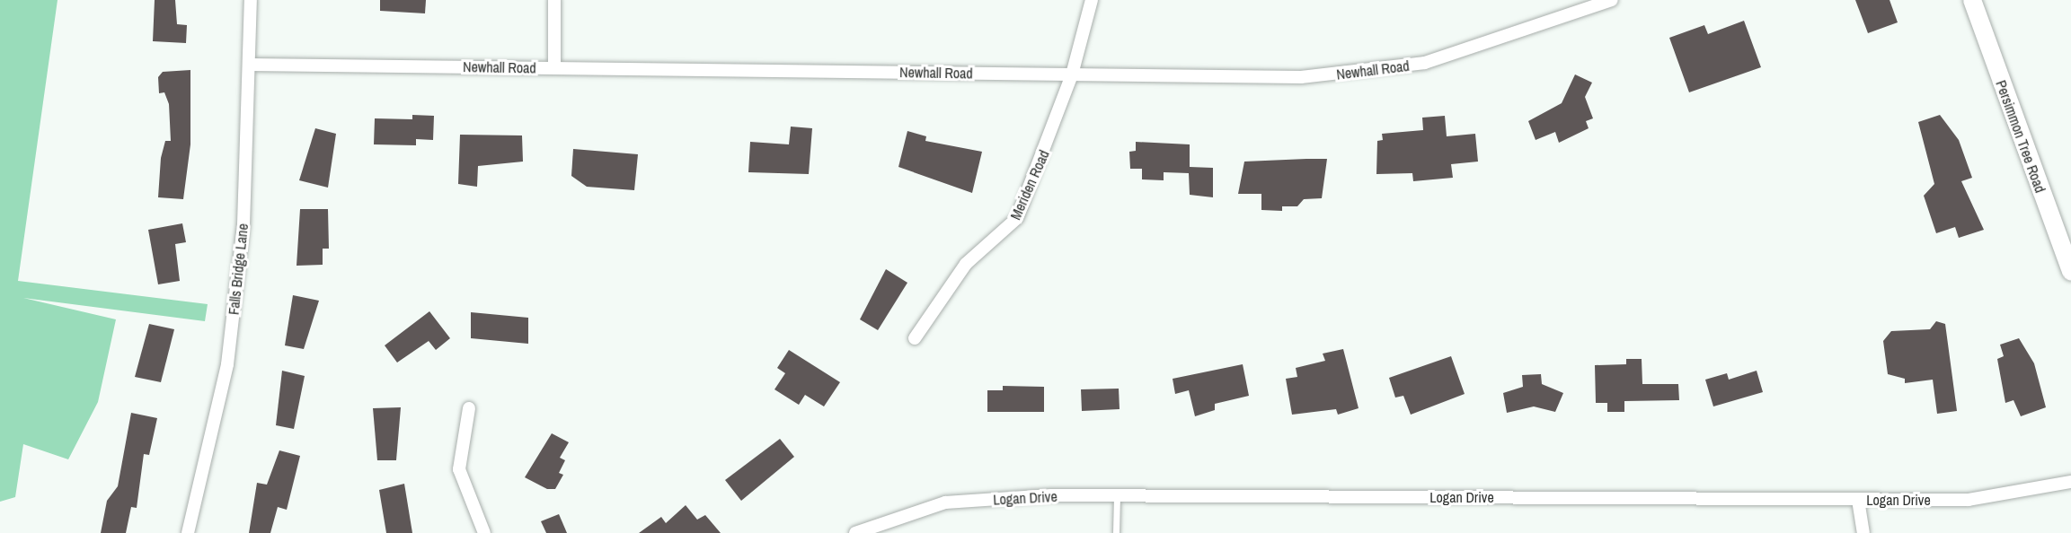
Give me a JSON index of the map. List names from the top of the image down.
{
  "streets": {
    "main road": ["Persimmon Tree Road"],
    "street": [
      "Newhall Road",
      "Meriden Road",
      "Falls Bridge Lane",
      "Logan Drive"
    ]
  },
  "crossings": [
    ["Newhall Road", "Meriden Road"],
    ["Newhall Road", "Falls Bridge Lane"]
  ]
}
